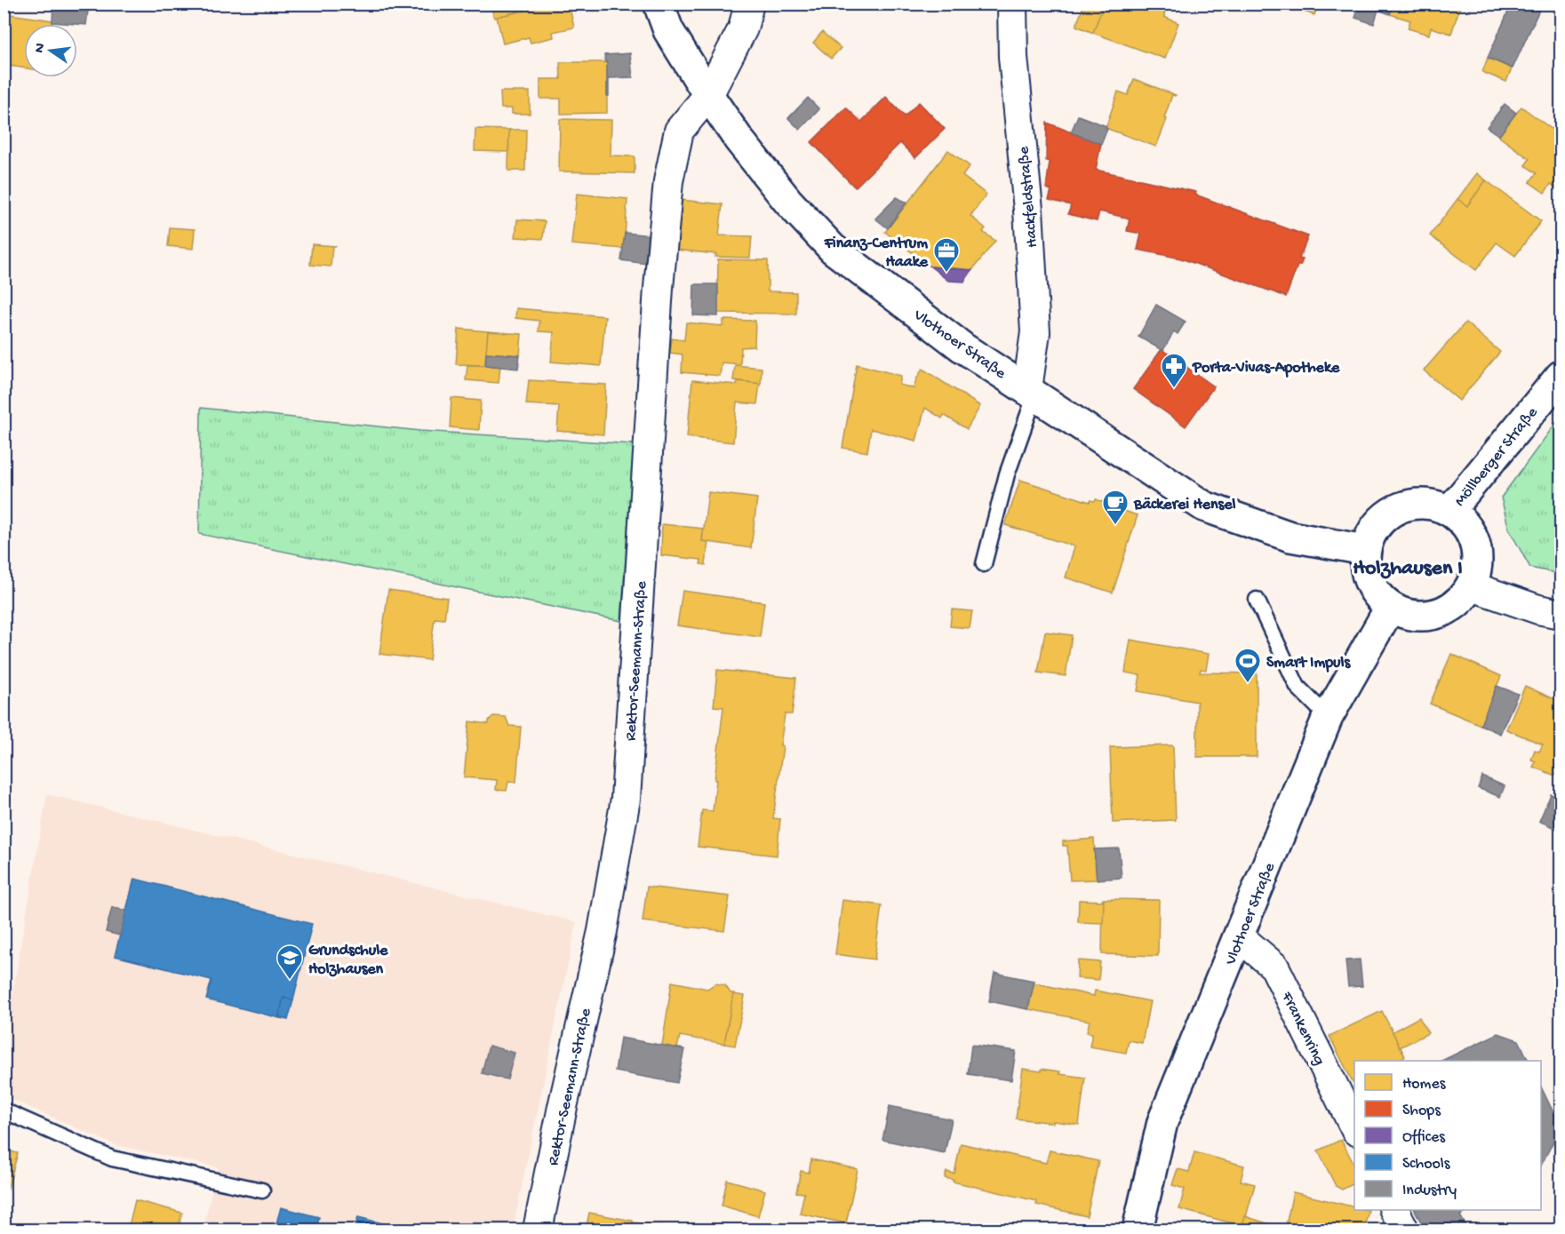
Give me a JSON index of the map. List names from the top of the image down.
{
  "streets": {
    "street": [
      "Hackfeldstraße",
      "Vlothoer Straße",
      "Möllberger Straße",
      "Rektor-Seemann-Straße",
      "Frankenring"
    ]
  },
  "crossings": [
    ["Hackfeldstraße", "Vlothoer Straße"],
    ["Vlothoer Straße", "Möllberger Straße"],
    ["Vlothoer Straße", "Rektor-Seemann-Straße"],
    ["Vlothoer Straße", "Frankenring"]
  ],
  "districts": ["Holzhausen I"],
  "places": {
    "office": ["Finanz-Centrum Haake"],
    "pharmacy": ["Porta-Vivas-Apotheke"],
    "cafe": ["Bäckerei Hensel"],
    "sports": ["Smart Impuls"],
    "school or university": ["Grundschule Holzhausen"]
  },
  "legend": [
    "Homes",
    "Shops",
    "Offices",
    "Schools",
    "Industry"
  ],
  "north": "left"
}
